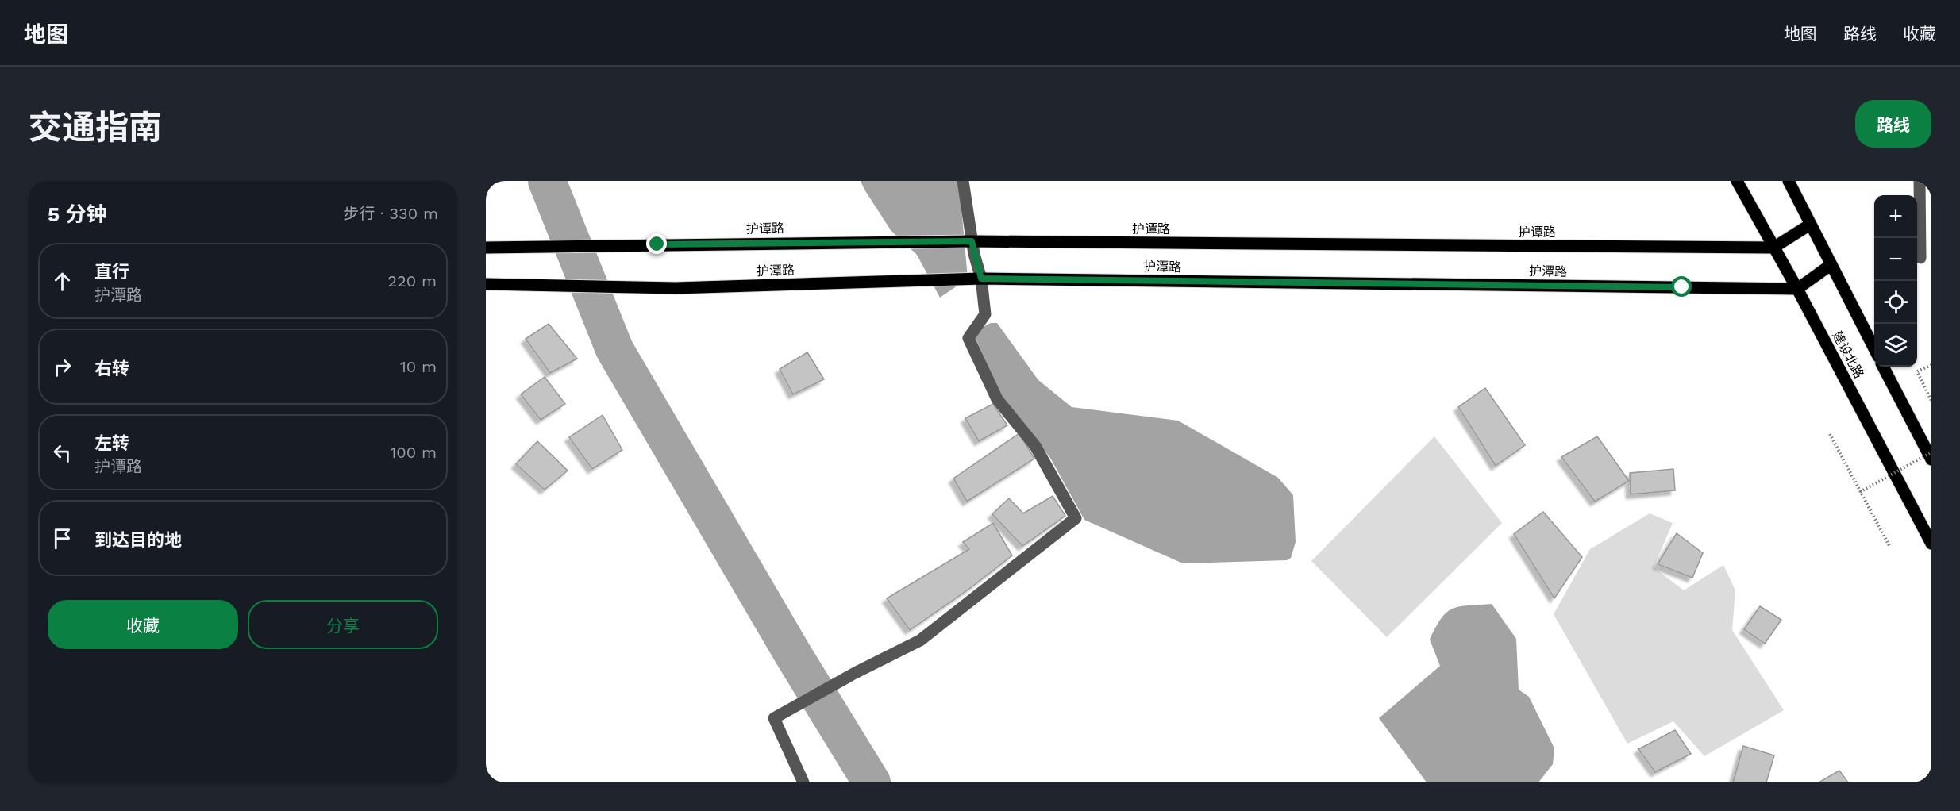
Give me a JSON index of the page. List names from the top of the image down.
{
  "streets": {
    "main road": ["护谭路", "护潭路", "建设北路"]
  },
  "crossings": [
    ["护谭路", "建设北路"],
    ["护潭路", "建设北路"]
  ],
  "page": {
    "header": "地图",
    "nav": ["地图", "路线", "收藏"],
    "title": "交通指南",
    "buttons": [
      "路线",
      ["收藏", "分享"]
    ],
    "heading": ["5 分钟", "步行 · 330 m"],
    "map_buttons": ["+", "−"],
    "list": [
      ["直行", "护潭路", "220 m"],
      ["右转", "10 m"],
      ["左转", "护谭路", "100 m"],
      "到达目的地"
    ]
  }
}
